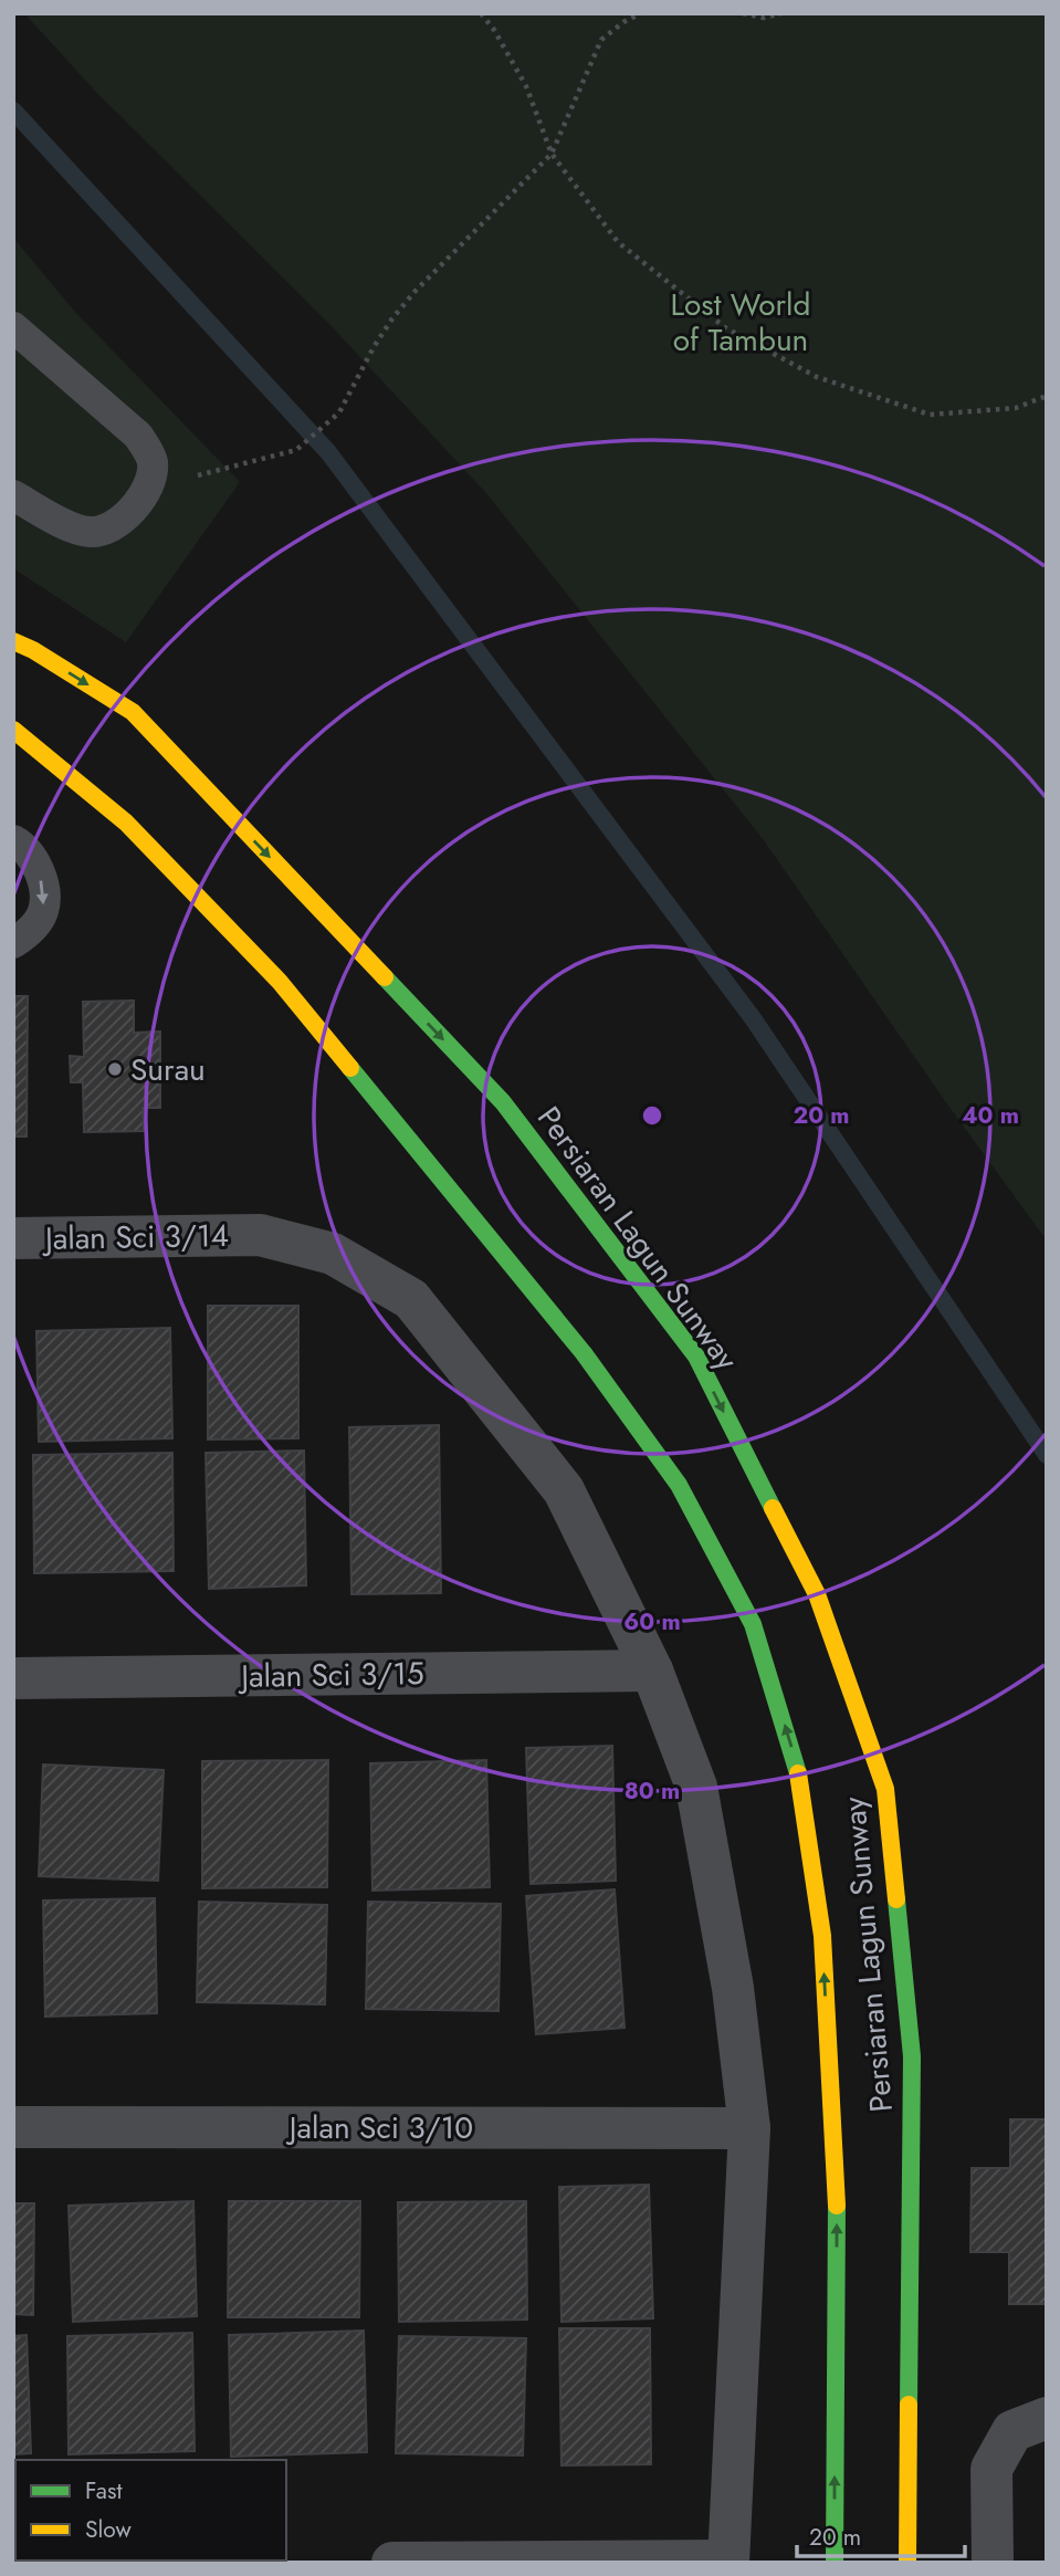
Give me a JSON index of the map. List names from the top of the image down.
{
  "streets": {
    "main road": ["Persiaran Lagun Sunway"],
    "street": ["Jalan Sci 3/14", "Jalan Sci 3/15", "Jalan Sci 3/10"]
  },
  "crossings": [
    ["Jalan Sci 3/14", "Jalan Sci 3/15"],
    ["Jalan Sci 3/14", "Jalan Sci 3/10"]
  ],
  "parks": ["Lost World of Tambun"],
  "places": ["Surau"],
  "legend": ["Fast", "Slow"],
  "scale_bar": "20 m",
  "rings": [
    "20 m",
    "40 m",
    "60 m",
    "80 m"
  ]
}
